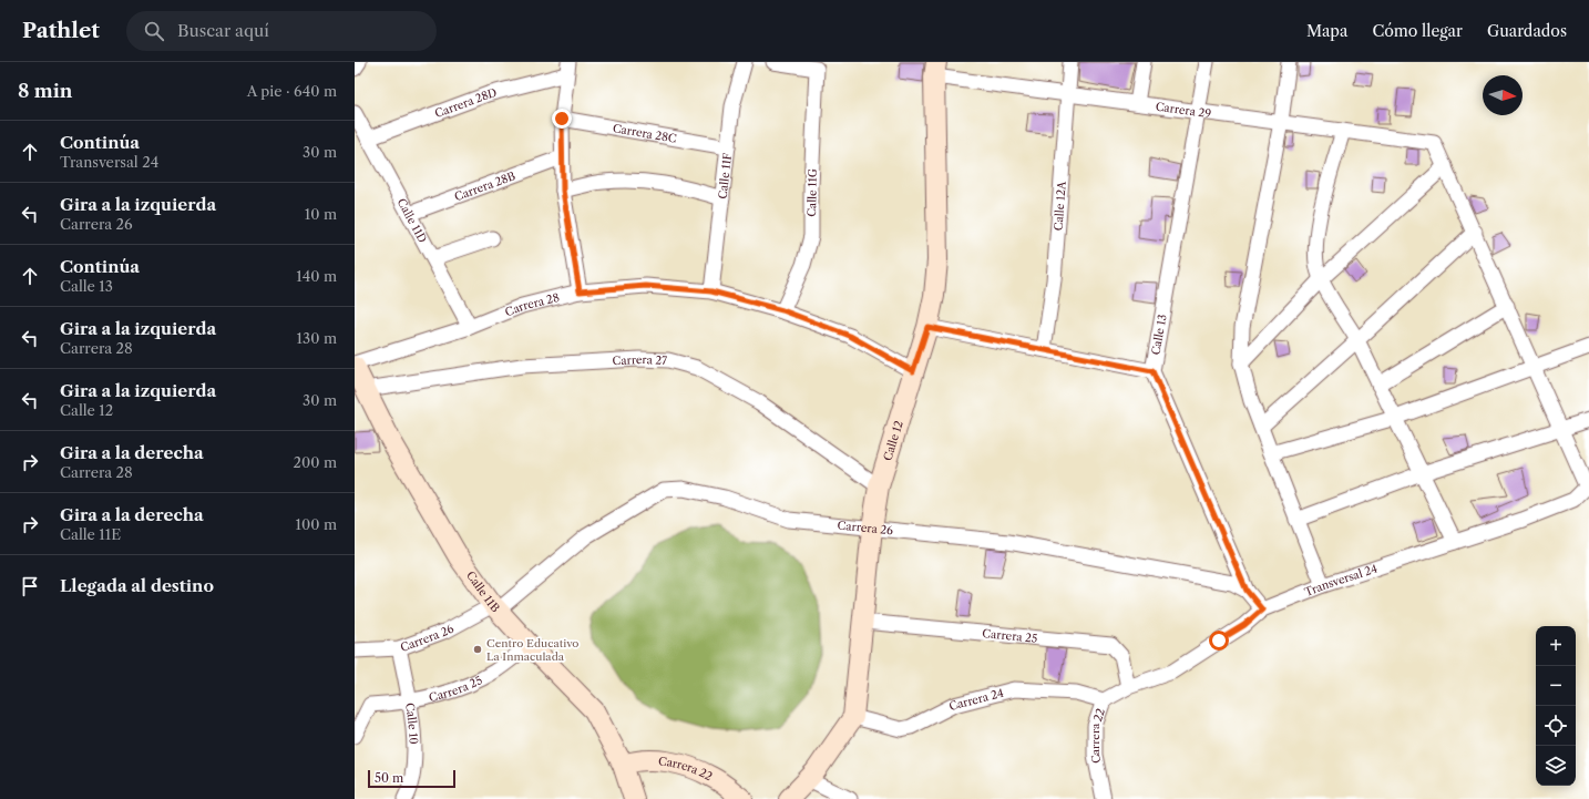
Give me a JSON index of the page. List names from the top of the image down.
{
  "streets": {
    "street": [
      "Carrera 28D",
      "Carrera 29",
      "Carrera 28C",
      "Calle 11F",
      "Carrera 28B",
      "Calle 11G",
      "Calle 12A",
      "Calle 11D",
      "Carrera 28",
      "Calle 13",
      "Carrera 27",
      "Calle 12",
      "Carrera 26",
      "Transversal 24",
      "Calle 11B",
      "Carrera 25",
      "Carrera 24",
      "Calle 10",
      "Carrera 22"
    ]
  },
  "crossings": [
    ["Carrera 28D", "Calle 11D"],
    ["Carrera 29", "Calle 12A"],
    ["Carrera 29", "Calle 13"],
    ["Carrera 29", "Calle 12"],
    ["Carrera 28C", "Calle 11F"],
    ["Calle 11F", "Carrera 28"],
    ["Carrera 28B", "Calle 11D"],
    ["Calle 11G", "Carrera 28"],
    ["Calle 11D", "Carrera 28"],
    ["Carrera 28", "Calle 12"],
    ["Carrera 28", "Calle 11B"],
    ["Calle 13", "Carrera 26"],
    ["Carrera 27", "Calle 12"],
    ["Carrera 27", "Calle 11B"],
    ["Calle 12", "Carrera 26"],
    ["Calle 12", "Carrera 25"],
    ["Calle 12", "Carrera 24"],
    ["Carrera 26", "Transversal 24"],
    ["Carrera 26", "Calle 11B"],
    ["Carrera 26", "Calle 10"],
    ["Transversal 24", "Carrera 25"],
    ["Transversal 24", "Carrera 24"],
    ["Transversal 24", "Carrera 22"],
    ["Calle 11B", "Carrera 25"],
    ["Calle 11B", "Carrera 22"],
    ["Carrera 25", "Calle 10"],
    ["Carrera 24", "Carrera 22"]
  ],
  "places": ["Centro Educativo La Inmaculada"],
  "scale_bar": "50 m",
  "north": "right",
  "page": {
    "header": "Pathlet",
    "search": "Buscar aquí",
    "nav": ["Mapa", "Cómo llegar", "Guardados"],
    "heading": ["8 min", "A pie · 640 m"],
    "list": [
      ["Continúa", "Transversal 24", "30 m"],
      ["Gira a la izquierda", "Carrera 26", "10 m"],
      ["Continúa", "Calle 13", "140 m"],
      ["Gira a la izquierda", "Carrera 28", "130 m"],
      ["Gira a la izquierda", "Calle 12", "30 m"],
      ["Gira a la derecha", "Carrera 28", "200 m"],
      ["Gira a la derecha", "Calle 11E", "100 m"],
      "Llegada al destino"
    ],
    "map_buttons": ["+", "−"],
    "scale": "50 m"
  }
}
